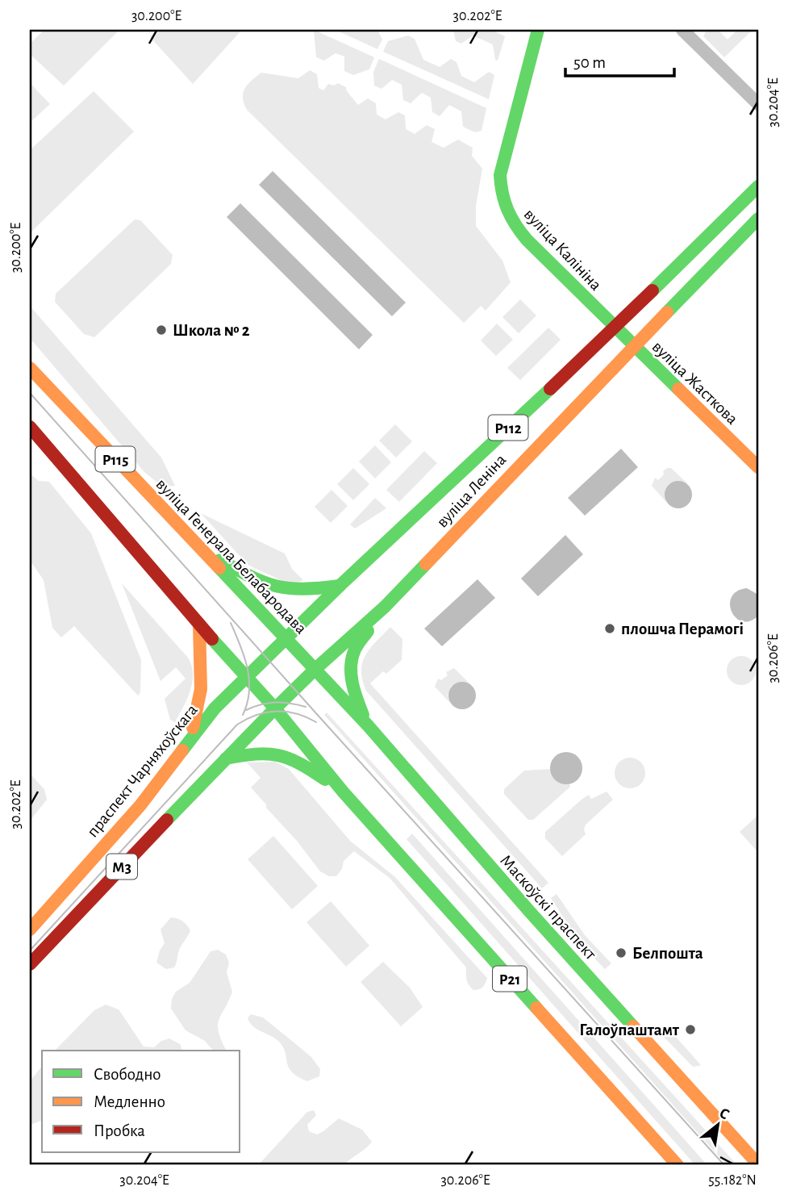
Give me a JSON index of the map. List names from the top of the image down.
{
  "streets": {
    "main road": [
      "вуліца Калініна",
      "вуліца Жасткова",
      "Р112",
      "Р115",
      "вуліца Леніна",
      "вуліца Генерала Белабародава",
      "праспект Чарняхоўскага",
      "М3",
      "Маскоўскі праспект",
      "Р21"
    ]
  },
  "crossings": [
    ["вуліца Калініна", "вуліца Жасткова"],
    ["вуліца Калініна", "вуліца Леніна"],
    ["вуліца Жасткова", "вуліца Леніна"],
    ["Р115", "праспект Чарняхоўскага"],
    ["Р115", "Р21"],
    ["вуліца Леніна", "вуліца Генерала Белабародава"],
    ["вуліца Леніна", "праспект Чарняхоўскага"],
    ["вуліца Леніна", "М3"],
    ["вуліца Леніна", "Маскоўскі праспект"],
    ["вуліца Леніна", "Р21"],
    ["вуліца Генерала Белабародава", "праспект Чарняхоўскага"],
    ["вуліца Генерала Белабародава", "Маскоўскі праспект"],
    ["праспект Чарняхоўскага", "Р21"],
    ["М3", "Р21"]
  ],
  "places": [
    "Школа № 2",
    "плошча Перамогі",
    "Белпошта",
    "Галоўпаштамт"
  ],
  "legend": ["Свободно", "Медленно", "Пробка"],
  "scale_bar": "50 m",
  "north": "top right",
  "coordinates": [
    "30.200°E",
    "30.202°E",
    "30.204°E",
    "30.206°E",
    "55.182°N"
  ]
}
